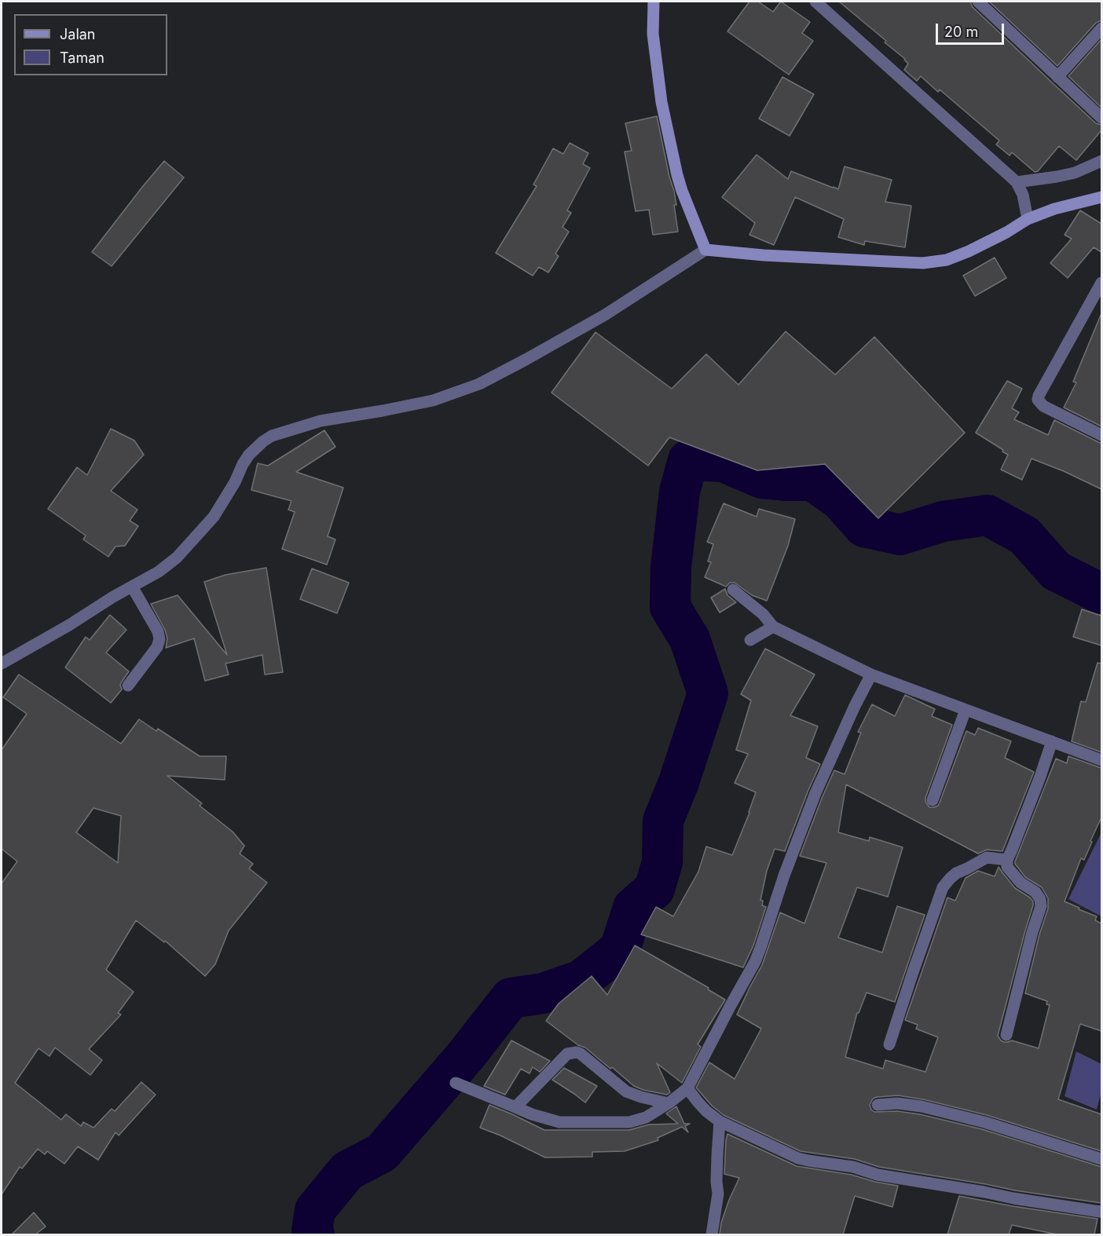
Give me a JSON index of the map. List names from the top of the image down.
{
  "legend": ["Jalan", "Taman"],
  "scale_bar": "20 m"
}
